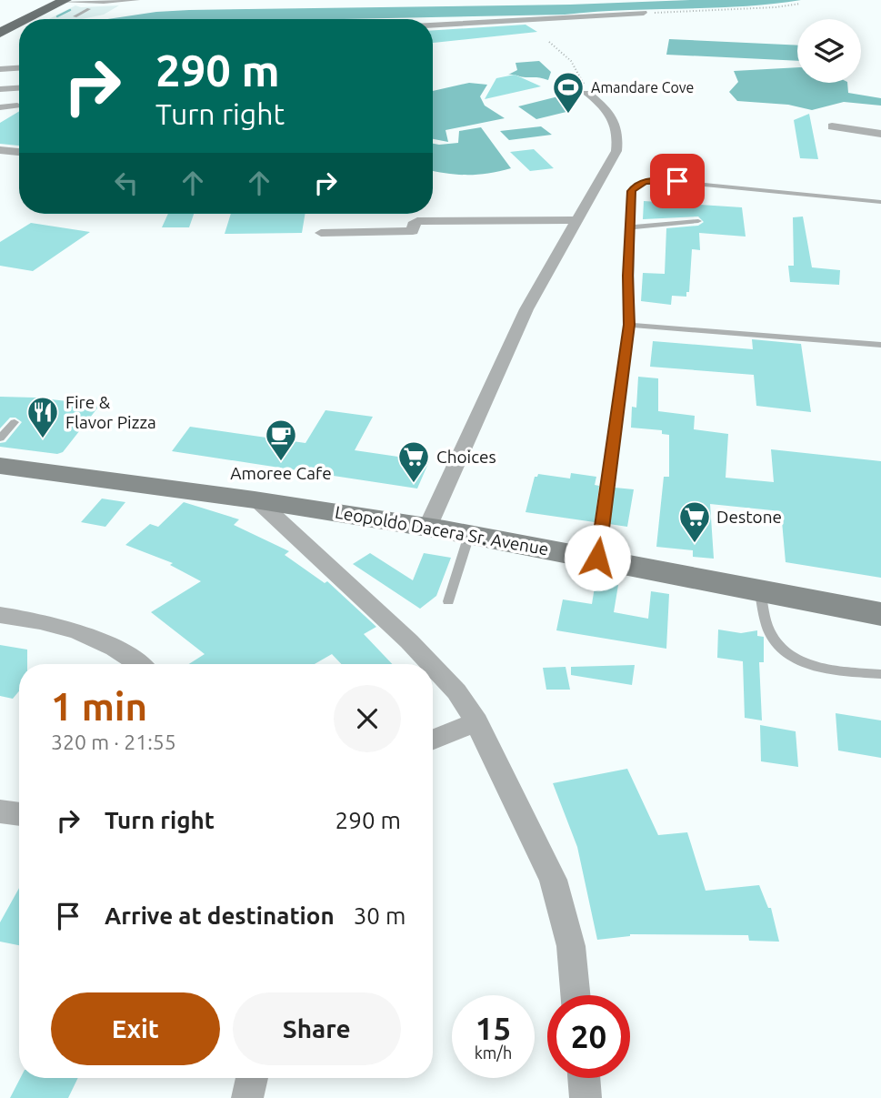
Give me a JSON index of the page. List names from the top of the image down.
{
  "streets": {
    "main road": ["Leopoldo Dacera Sr. Avenue"]
  },
  "places": {
    "sports": ["Amandare Cove"],
    "restaurant": ["Fire & Flavor Pizza"],
    "cafe": ["Amoree Cafe"],
    "supermarket": ["Choices", "Destone"]
  },
  "page": {
    "turn": ["290 m", "Turn right"],
    "heading": ["1 min", "320 m · 21:55"],
    "list": [
      {
        "name": "Turn right",
        "value": "290 m"
      },
      {
        "name": "Arrive at destination",
        "value": "30 m"
      }
    ],
    "buttons": ["Exit", "Share"],
    "speed": "15 km/h",
    "limit": "20"
  }
}
